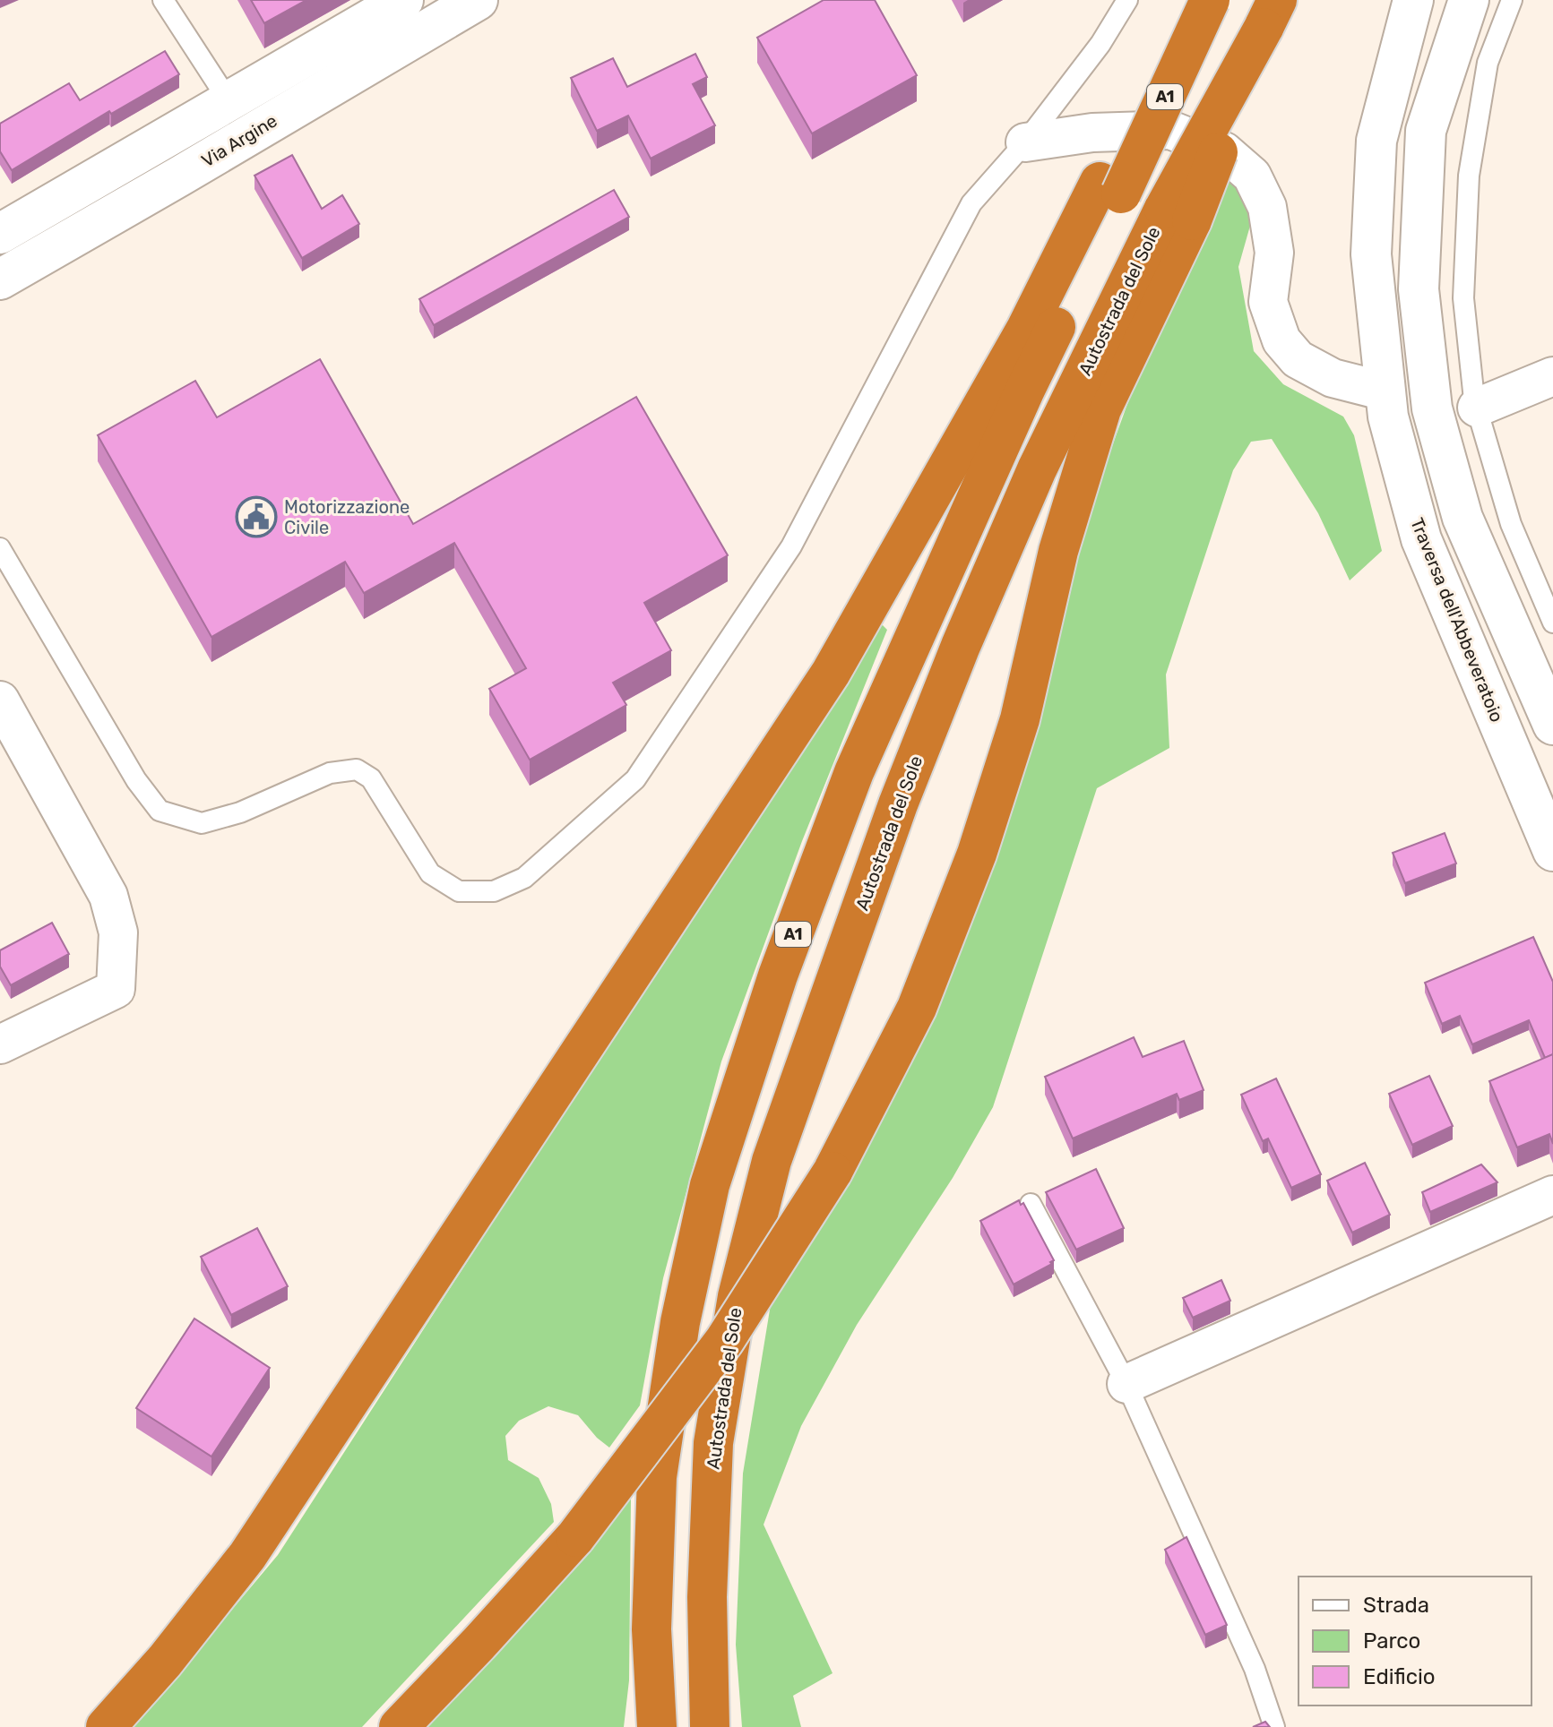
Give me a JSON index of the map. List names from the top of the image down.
{
  "streets": {
    "highway": ["A1", "Autostrada del Sole"],
    "street": ["Via Argine", "Traversa dell'Abbeveratoio"]
  },
  "places": {
    "public building": ["Motorizzazione Civile"]
  },
  "legend": ["Strada", "Parco", "Edificio"]
}
